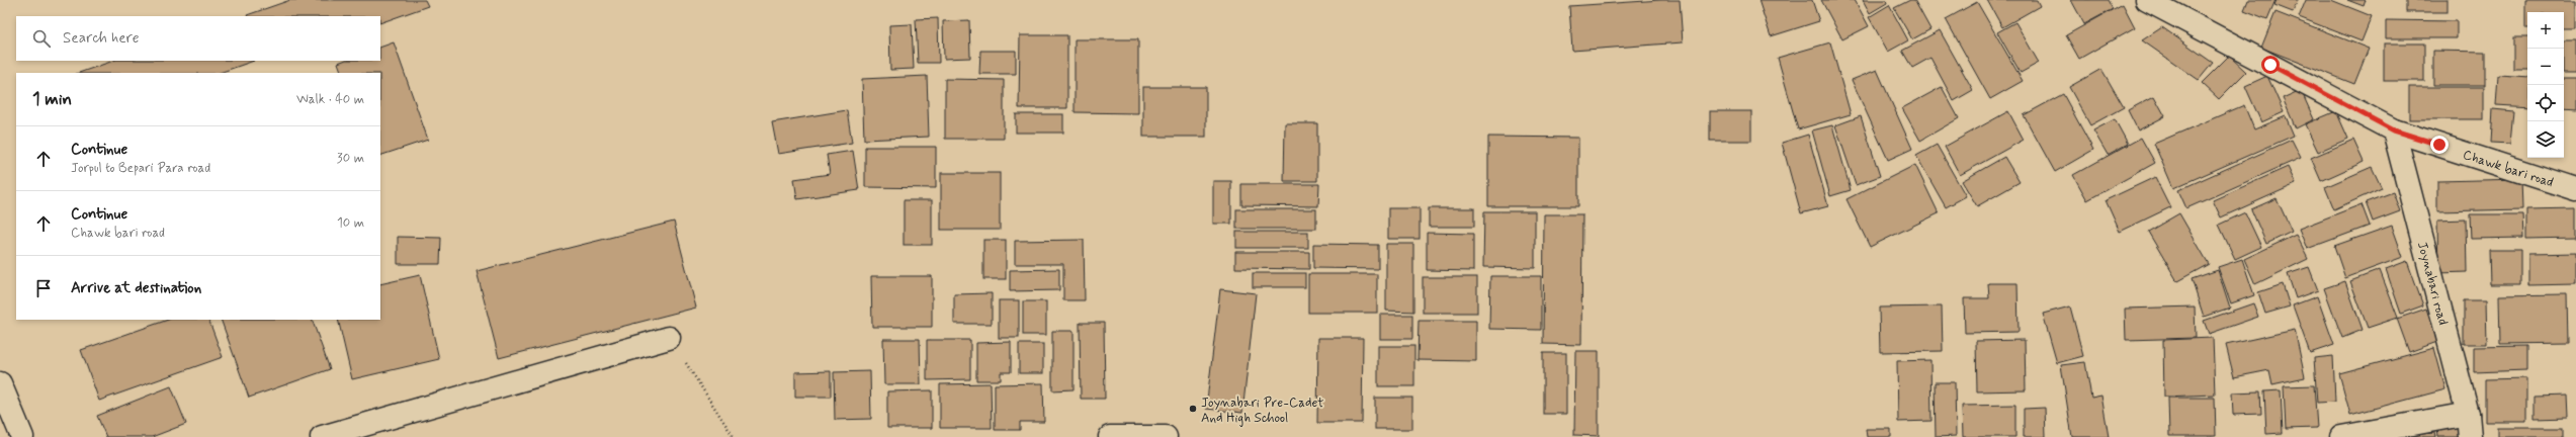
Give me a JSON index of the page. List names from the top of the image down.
{
  "streets": {
    "main road": ["Chawk bari road", "Joynabari road"]
  },
  "crossings": [
    ["Chawk bari road", "Joynabari road"]
  ],
  "places": ["Joynabari Pre-Cadet And High School"],
  "page": {
    "map_buttons": ["+", "−"],
    "search": "Search here",
    "heading": ["1 min", "Walk · 40 m"],
    "list": [
      ["Continue", "Jorpul to Bepari Para road", "30 m"],
      ["Continue", "Chawk bari road", "10 m"],
      "Arrive at destination"
    ]
  }
}
